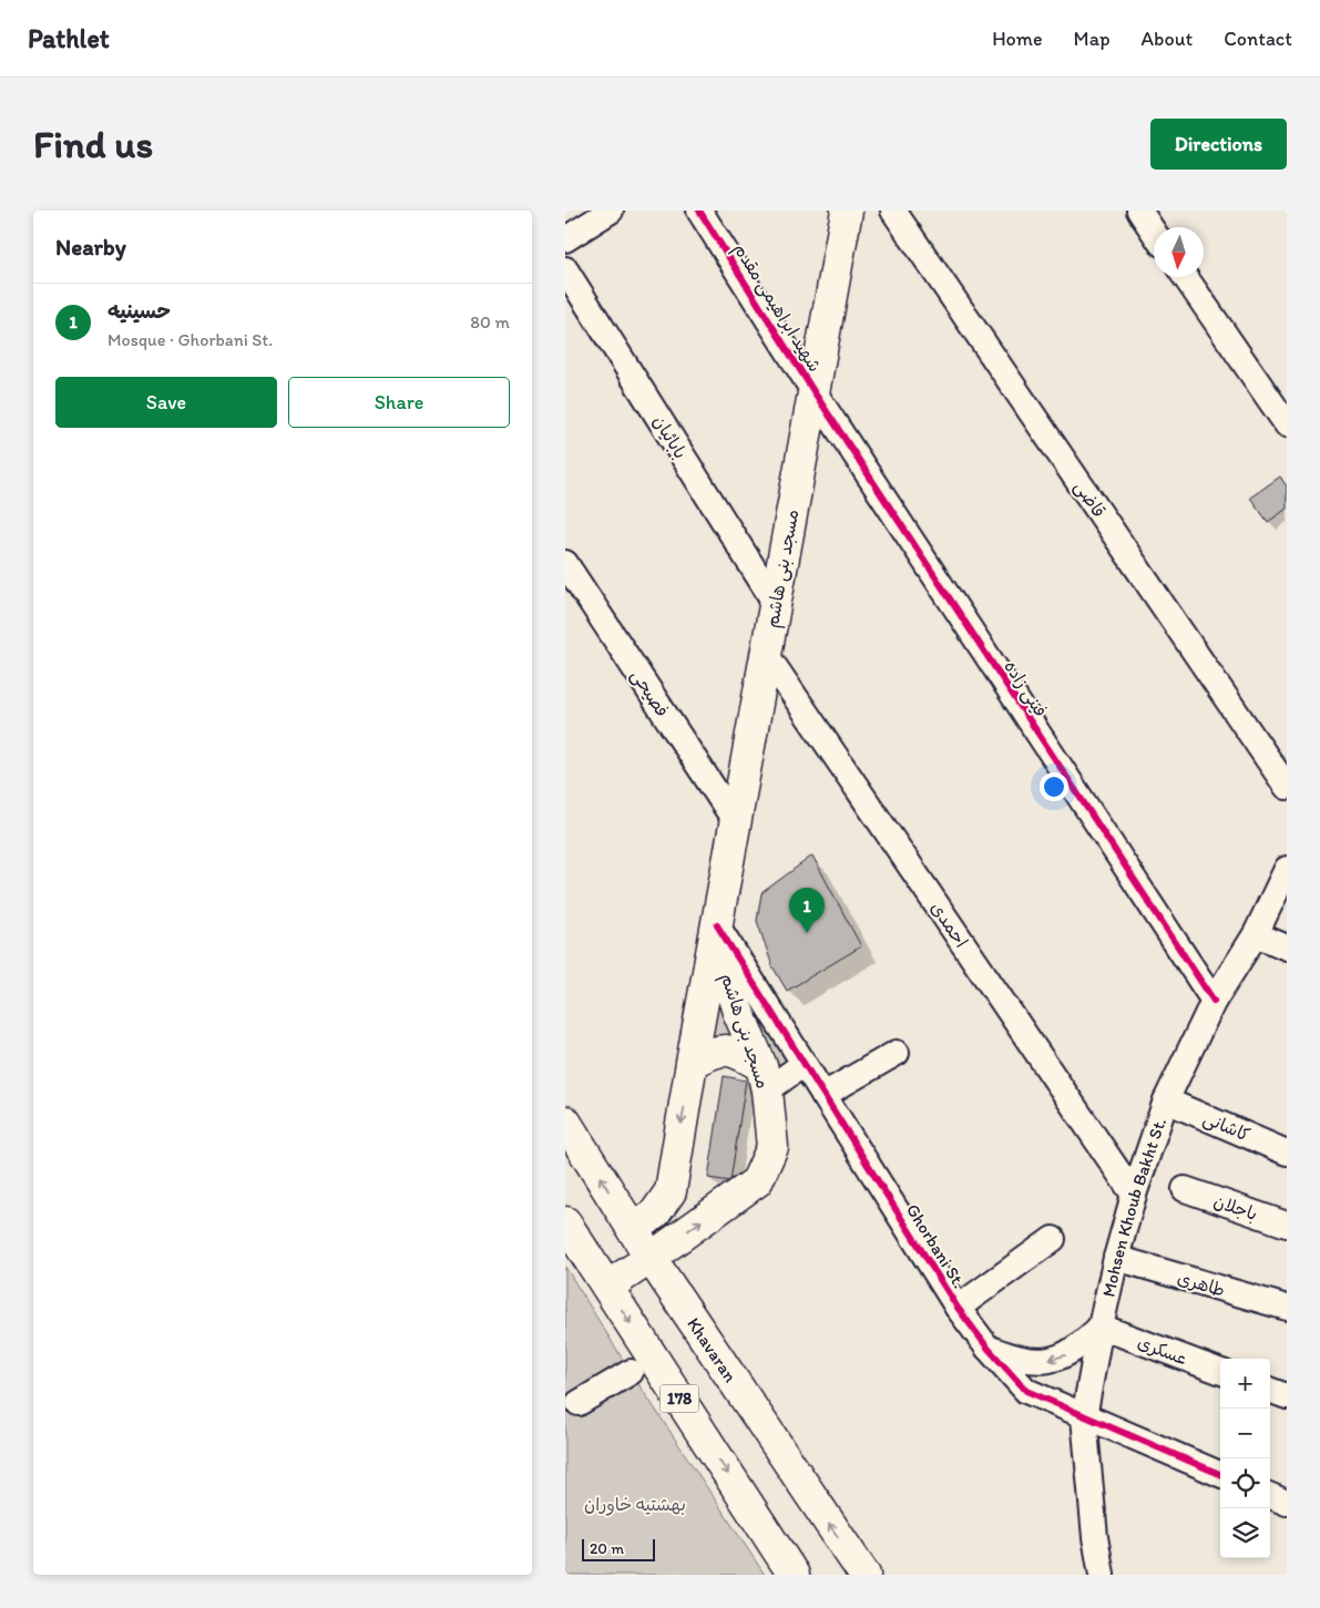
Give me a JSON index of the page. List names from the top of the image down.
{
  "streets": {
    "main road": ["مسجد بنی هاشم", "Khavaran", "178"],
    "street": [
      "شهید ابراهیمی مقدم",
      "بابائیان",
      "قاضی",
      "فینی زاده",
      "فصیحی",
      "احمدی",
      "کاشانی",
      "باجلان",
      "Mohsen Khoub Bakht St.",
      "Ghorbani St.",
      "طاهری",
      "عسکری"
    ]
  },
  "crossings": [
    ["شهید ابراهیمی مقدم", "مسجد بنی هاشم"],
    ["شهید ابراهیمی مقدم", "فینی زاده"],
    ["بابائیان", "مسجد بنی هاشم"],
    ["مسجد بنی هاشم", "فینی زاده"],
    ["مسجد بنی هاشم", "فصیحی"],
    ["مسجد بنی هاشم", "احمدی"],
    ["مسجد بنی هاشم", "Ghorbani St."],
    ["مسجد بنی هاشم", "Khavaran"],
    ["مسجد بنی هاشم", "178"],
    ["فینی زاده", "Mohsen Khoub Bakht St."],
    ["احمدی", "Mohsen Khoub Bakht St."],
    ["کاشانی", "Mohsen Khoub Bakht St."],
    ["Mohsen Khoub Bakht St.", "Ghorbani St."],
    ["Mohsen Khoub Bakht St.", "طاهری"],
    ["Mohsen Khoub Bakht St.", "عسکری"]
  ],
  "parks": ["بهشتیه خاوران"],
  "scale_bar": "20 m",
  "north": "bottom",
  "page": {
    "header": "Pathlet",
    "nav": [
      "Home",
      "Map",
      "About",
      "Contact"
    ],
    "buttons": [
      "Directions",
      ["Save", "Share"]
    ],
    "title": "Find us",
    "heading": "Nearby",
    "list": [
      {
        "mark": "1",
        "name": "حسینیه",
        "note": "Mosque · Ghorbani St.",
        "value": "80 m"
      }
    ],
    "pins": "1",
    "map_buttons": ["+", "−"],
    "scale": "20 m"
  }
}
